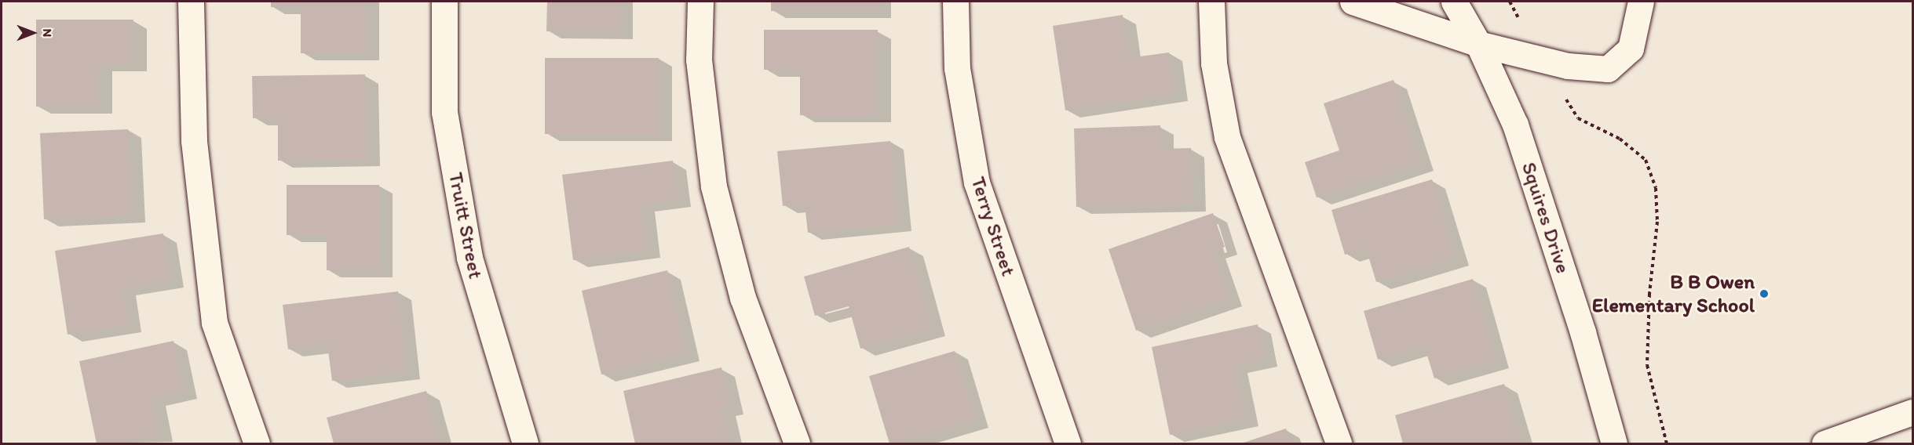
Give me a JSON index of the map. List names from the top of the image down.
{
  "streets": {
    "street": ["Squires Drive", "Truitt Street", "Terry Street"]
  },
  "places": ["B B Owen Elementary School"],
  "north": "right"
}
